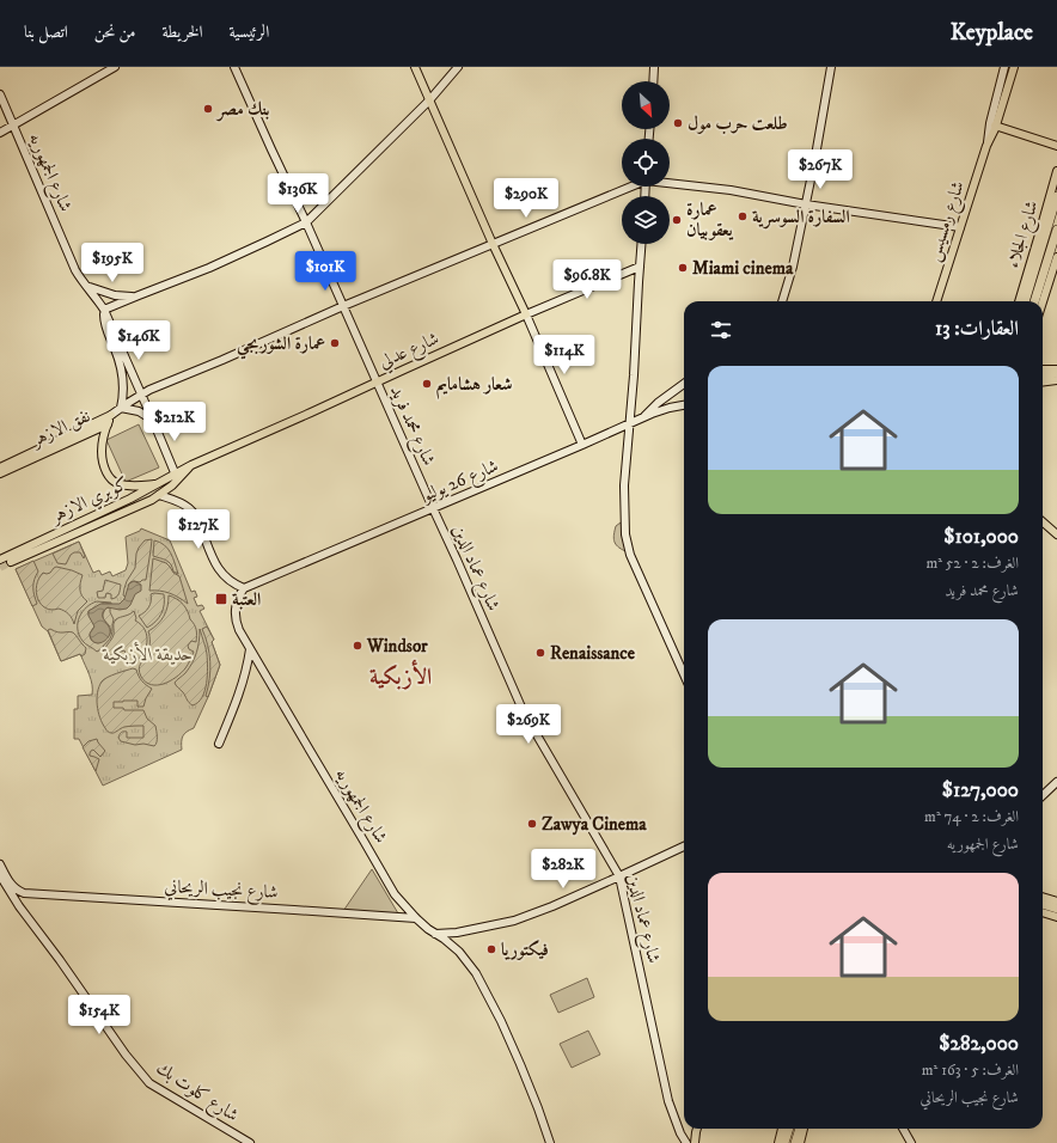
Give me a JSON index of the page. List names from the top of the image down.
{
  "streets": {
    "main road": [
      "شارع رمسيس",
      "شارع الجلاء",
      "شارع عدلي",
      "نفق الازهر",
      "كوبري الازهر"
    ],
    "street": [
      "شارع الجمهوريه",
      "شارع محمد فريد",
      "شارع 26 يوليو",
      "شارع عماد الدين",
      "شارع نجيب الريحاني",
      "شارع كلوت بك"
    ]
  },
  "crossings": [
    ["شارع الجمهوريه", "شارع عدلي"],
    ["شارع الجمهوريه", "نفق الازهر"],
    ["شارع الجمهوريه", "شارع 26 يوليو"],
    ["شارع الجمهوريه", "كوبري الازهر"],
    ["شارع الجمهوريه", "شارع نجيب الريحاني"],
    ["شارع عدلي", "شارع محمد فريد"],
    ["شارع عدلي", "نفق الازهر"],
    ["شارع عدلي", "كوبري الازهر"],
    ["شارع محمد فريد", "شارع 26 يوليو"],
    ["شارع محمد فريد", "شارع عماد الدين"],
    ["نفق الازهر", "كوبري الازهر"],
    ["شارع 26 يوليو", "شارع عماد الدين"]
  ],
  "districts": ["الأزبكية"],
  "parks": ["حديقة الأزبكية"],
  "places": {
    "other": [
      "بنك مصر",
      "طلعت حرب مول",
      "السفارة السوسرية",
      "عمارة يعقوبيان",
      "Miami cinema",
      "عمارة الشوربجي",
      "شعار هشامايم",
      "Windsor",
      "Renaissance",
      "Zawya Cinema",
      "فيكتوريا"
    ],
    "transit": ["العتبة"]
  },
  "north": "bottom right",
  "page": {
    "header": "Keyplace",
    "nav": [
      "الرئيسية",
      "الخريطة",
      "من نحن",
      "اتصل بنا"
    ],
    "price": [
      "$267K",
      "$136K",
      "$290K",
      "$195K",
      "$101K",
      "$96.8K",
      "$146K",
      "$114K",
      "$212K",
      "$127K",
      "$269K",
      "$282K",
      "$154K"
    ],
    "heading": "العقارات: 13",
    "list": [
      {
        "name": "$101,000",
        "note": "الغرف: 2 · 52 m² · شارع محمد فريد"
      },
      {
        "name": "$127,000",
        "note": "الغرف: 2 · 74 m² · شارع الجمهوريه"
      },
      {
        "name": "$282,000",
        "note": "الغرف: 5 · 163 m² · شارع نجيب الريحاني"
      }
    ]
  }
}
